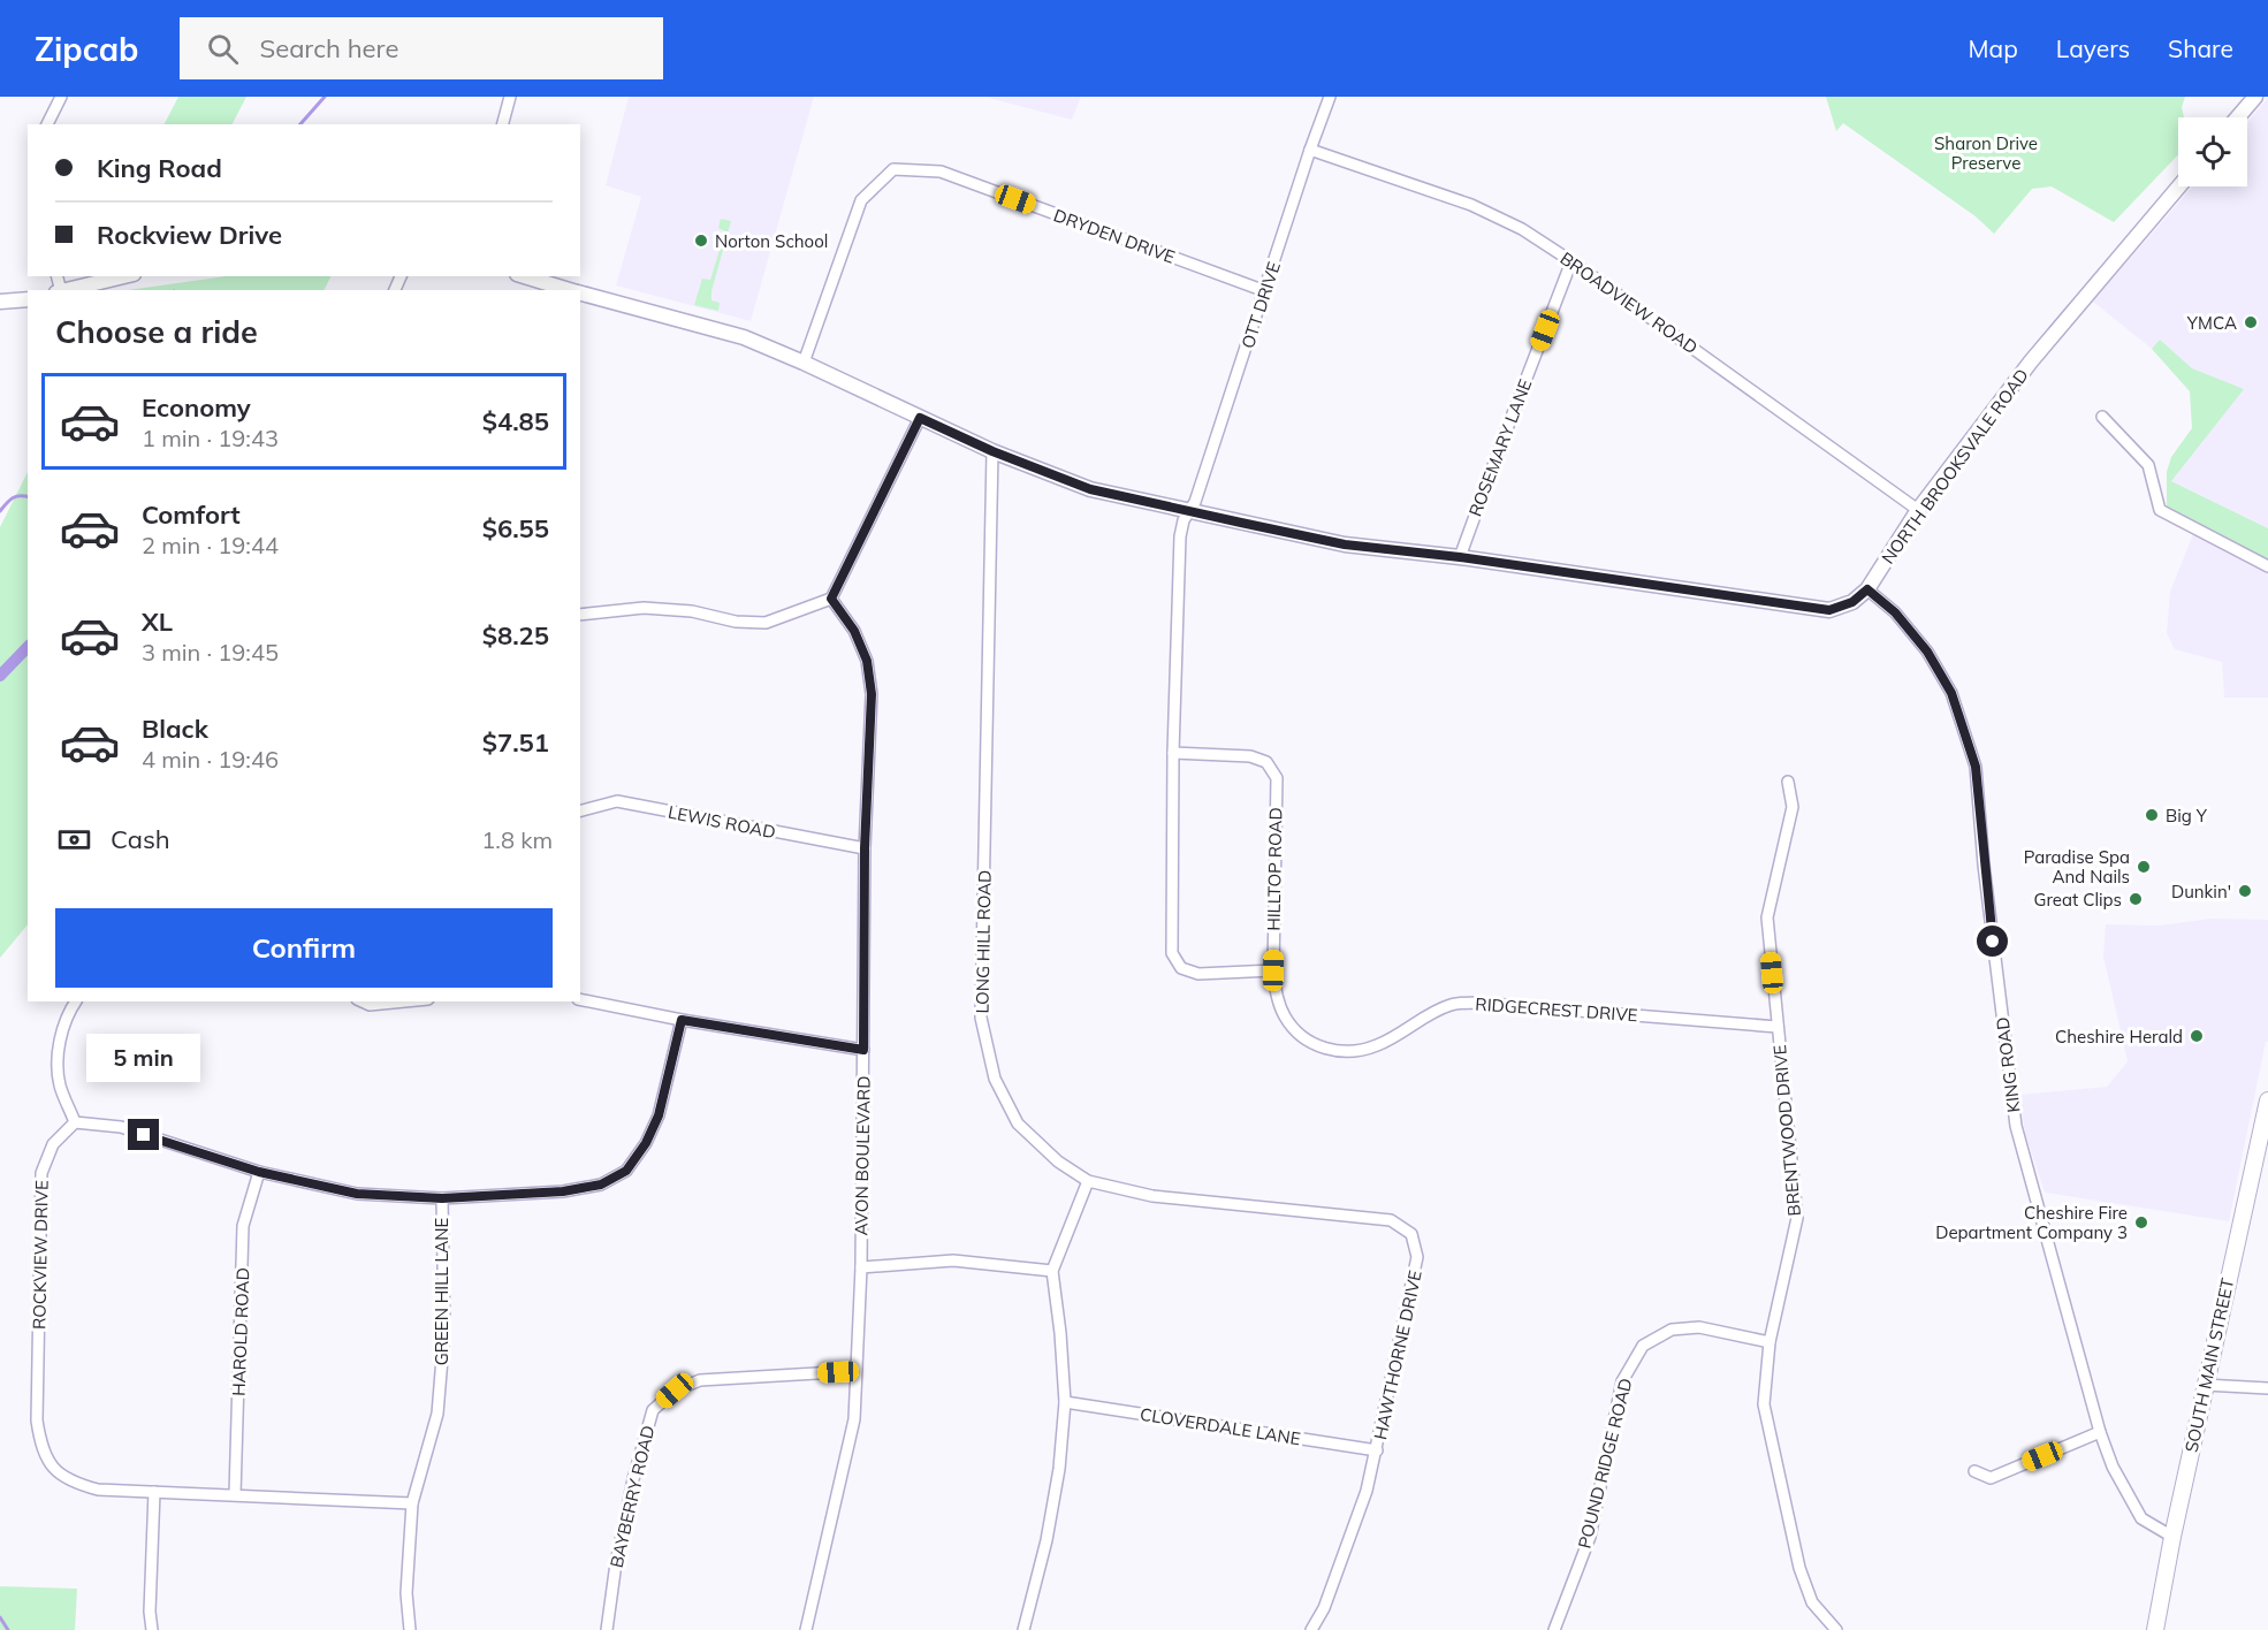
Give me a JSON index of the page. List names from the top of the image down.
{
  "streets": {
    "highway": ["SOUTH MAIN STREET"],
    "main road": ["NORTH BROOKSVALE ROAD"],
    "street": [
      "DRYDEN DRIVE",
      "BROADVIEW ROAD",
      "OTT DRIVE",
      "ROSEMARY LANE",
      "LEWIS ROAD",
      "HILLTOP ROAD",
      "LONG HILL ROAD",
      "RIDGECREST DRIVE",
      "KING ROAD",
      "BRENTWOOD DRIVE",
      "AVON BOULEVARD",
      "ROCKVIEW DRIVE",
      "GREEN HILL LANE",
      "HAROLD ROAD",
      "HAWTHORNE DRIVE",
      "CLOVERDALE LANE",
      "POUND RIDGE ROAD",
      "BAYBERRY ROAD"
    ]
  },
  "crossings": [
    ["DRYDEN DRIVE", "OTT DRIVE"],
    ["DRYDEN DRIVE", "NORTH BROOKSVALE ROAD"],
    ["BROADVIEW ROAD", "OTT DRIVE"],
    ["BROADVIEW ROAD", "ROSEMARY LANE"],
    ["BROADVIEW ROAD", "NORTH BROOKSVALE ROAD"],
    ["OTT DRIVE", "NORTH BROOKSVALE ROAD"],
    ["ROSEMARY LANE", "NORTH BROOKSVALE ROAD"],
    ["NORTH BROOKSVALE ROAD", "LONG HILL ROAD"],
    ["NORTH BROOKSVALE ROAD", "KING ROAD"],
    ["LEWIS ROAD", "AVON BOULEVARD"],
    ["HILLTOP ROAD", "RIDGECREST DRIVE"],
    ["LONG HILL ROAD", "HAWTHORNE DRIVE"],
    ["RIDGECREST DRIVE", "BRENTWOOD DRIVE"],
    ["KING ROAD", "SOUTH MAIN STREET"],
    ["BRENTWOOD DRIVE", "POUND RIDGE ROAD"],
    ["AVON BOULEVARD", "BAYBERRY ROAD"],
    ["ROCKVIEW DRIVE", "GREEN HILL LANE"],
    ["ROCKVIEW DRIVE", "HAROLD ROAD"],
    ["HAWTHORNE DRIVE", "CLOVERDALE LANE"]
  ],
  "parks": ["Sharon Drive Preserve"],
  "places": [
    "Norton School",
    "YMCA",
    "Big Y",
    "Paradise Spa And Nails",
    "Dunkin'",
    "Great Clips",
    "Cheshire Herald",
    "Cheshire Fire Department Company 3"
  ],
  "page": {
    "header": "Zipcab",
    "search": "Search here",
    "nav": ["Map", "Layers", "Share"],
    "banner": ["King Road", "Rockview Drive"],
    "heading": "Choose a ride",
    "list": [
      {
        "name": "Economy",
        "note": "1 min · 19:43",
        "value": "$4.85"
      },
      {
        "name": "Comfort",
        "note": "2 min · 19:44",
        "value": "$6.55"
      },
      {
        "name": "XL",
        "note": "3 min · 19:45",
        "value": "$8.25"
      },
      {
        "name": "Black",
        "note": "4 min · 19:46",
        "value": "$7.51"
      }
    ],
    "pay": ["Cash", "1.8 km"],
    "buttons": "Confirm",
    "bubble": "5 min"
  }
}
